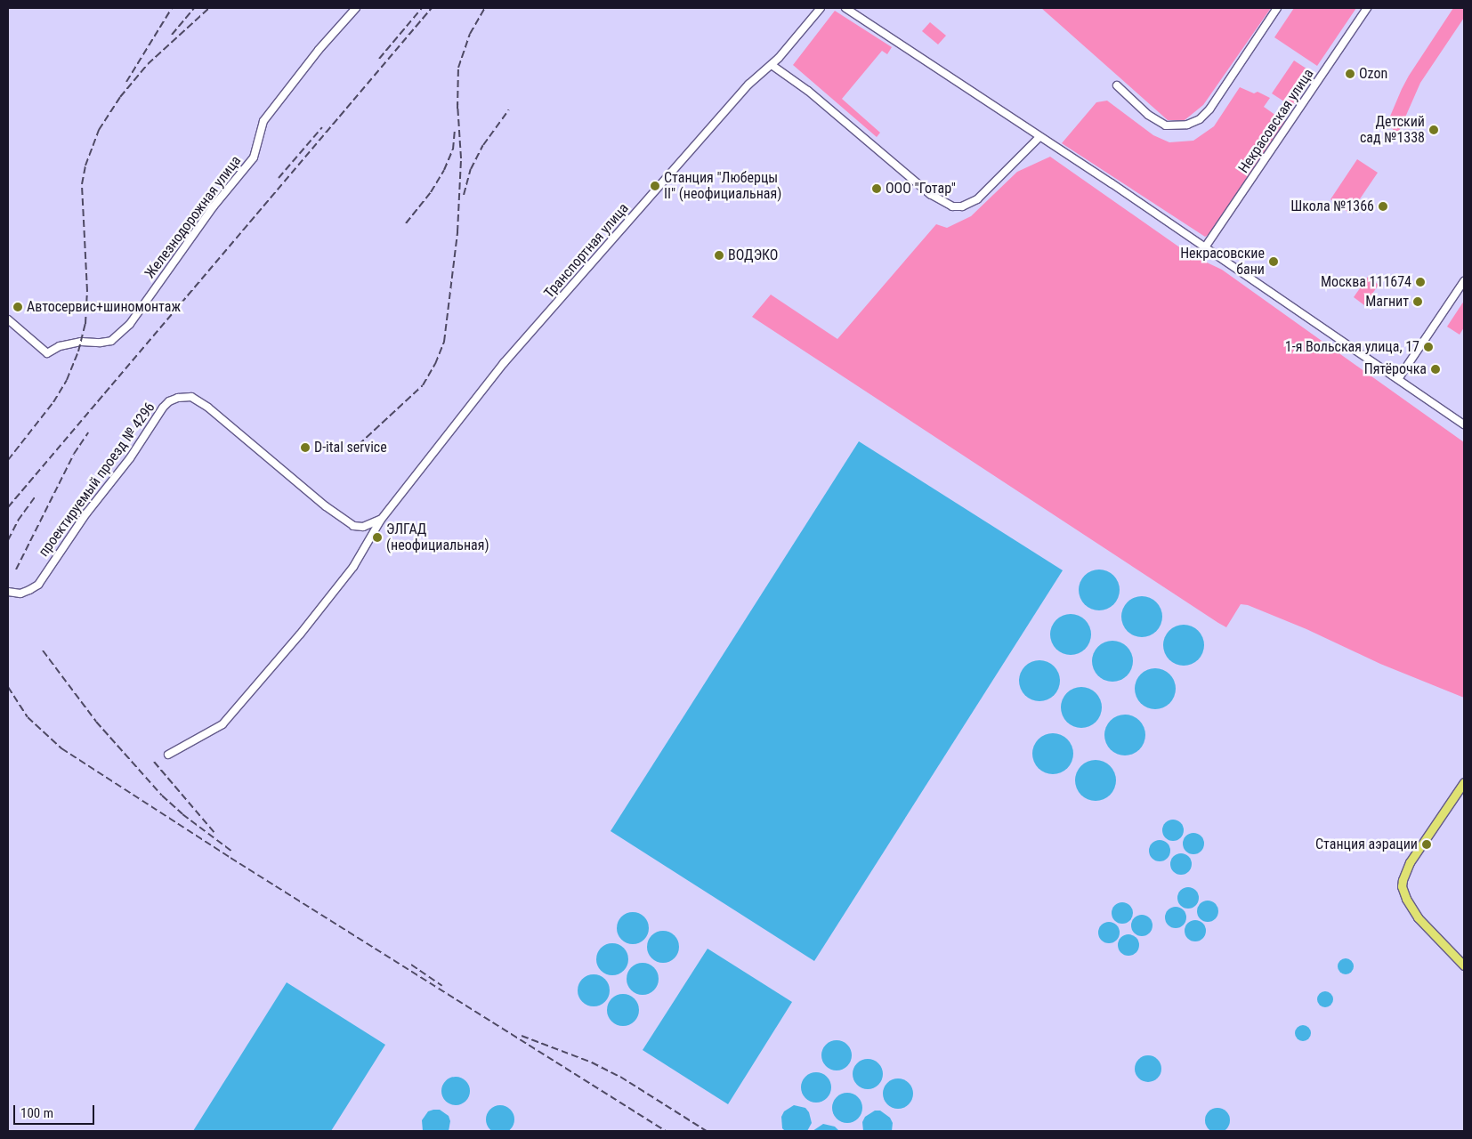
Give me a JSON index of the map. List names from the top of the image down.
{
  "streets": {
    "street": [
      "Некрасовская улица",
      "Железнодорожная улица",
      "Транспортная улица",
      "проектируемый проезд № 4296"
    ]
  },
  "crossings": [
    ["Транспортная улица", "проектируемый проезд № 4296"]
  ],
  "places": [
    "Ozon",
    "Детский сад №1338",
    "Станция \"Люберцы II\" (неофициальная)",
    "ООО \"Готар\"",
    "Школа №1366",
    "ВОДЭКО",
    "Некрасовские бани",
    "Москва 111674",
    "Магнит",
    "Автосервис+шиномонтаж",
    "1-я Вольская улица, 17",
    "Пятёрочка",
    "D-ital service",
    "ЭЛГАД (неофициальная)",
    "Станция аэрации"
  ],
  "scale_bar": "100 m"
}
